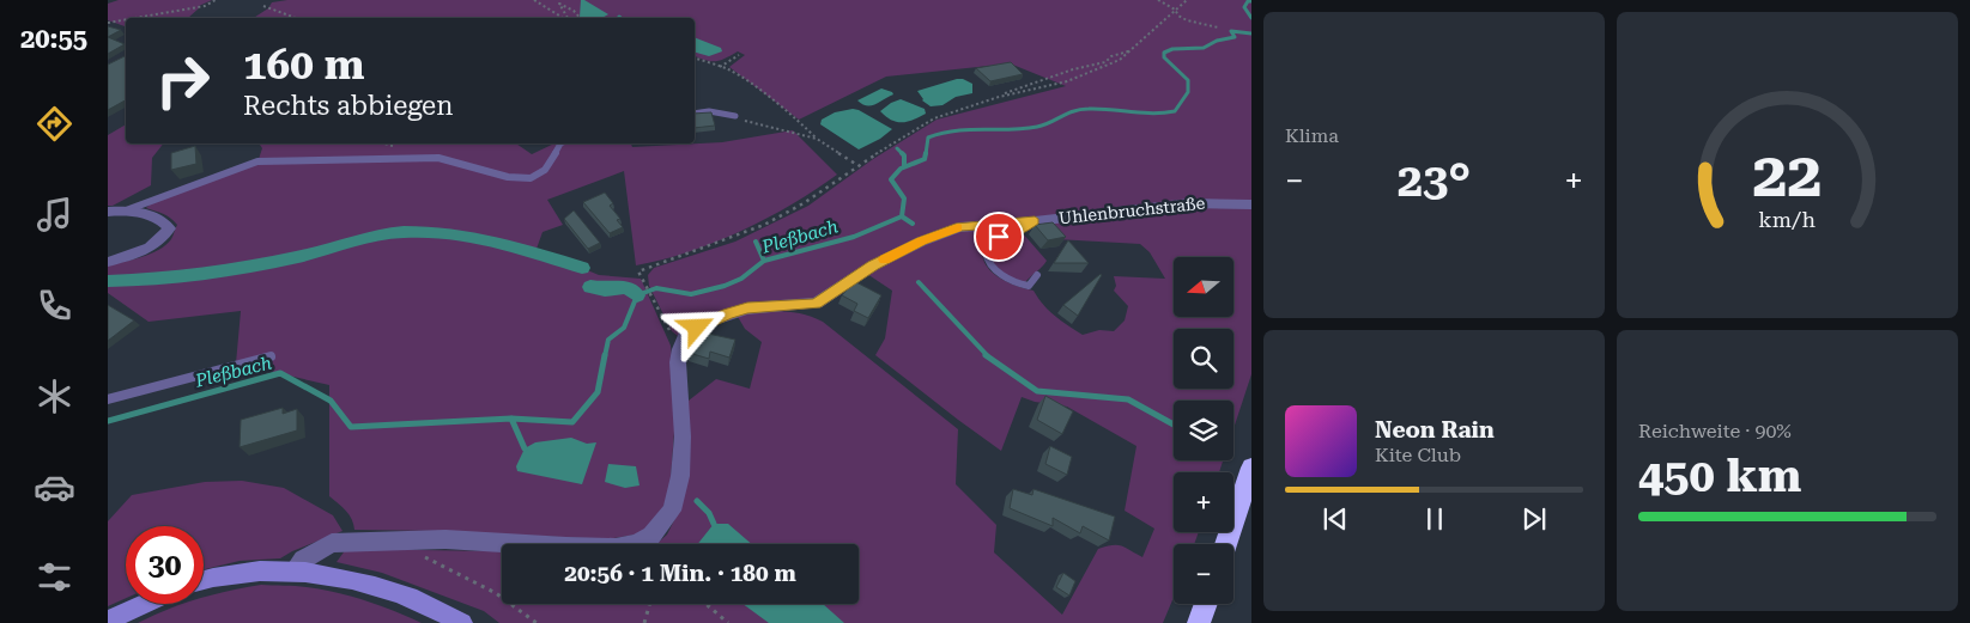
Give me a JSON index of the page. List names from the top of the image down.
{
  "streets": {
    "street": ["Uhlenbruchstraße"]
  },
  "water": ["Pleßbach"],
  "north": "left",
  "page": {
    "tabs": "20:55",
    "tile": [
      "Klima",
      ["Reichweite · 90%", "450 km"]
    ],
    "turn": ["160 m", "Rechts abbiegen"],
    "heat": ["−", "23°", "+"],
    "map_buttons": ["+", "−"],
    "song": ["Neon Rain", "Kite Club"],
    "limit": "30",
    "trip": "20:56 · 1 Min. · 180 m",
    "gauge": ["22", "km/h"]
  }
}
